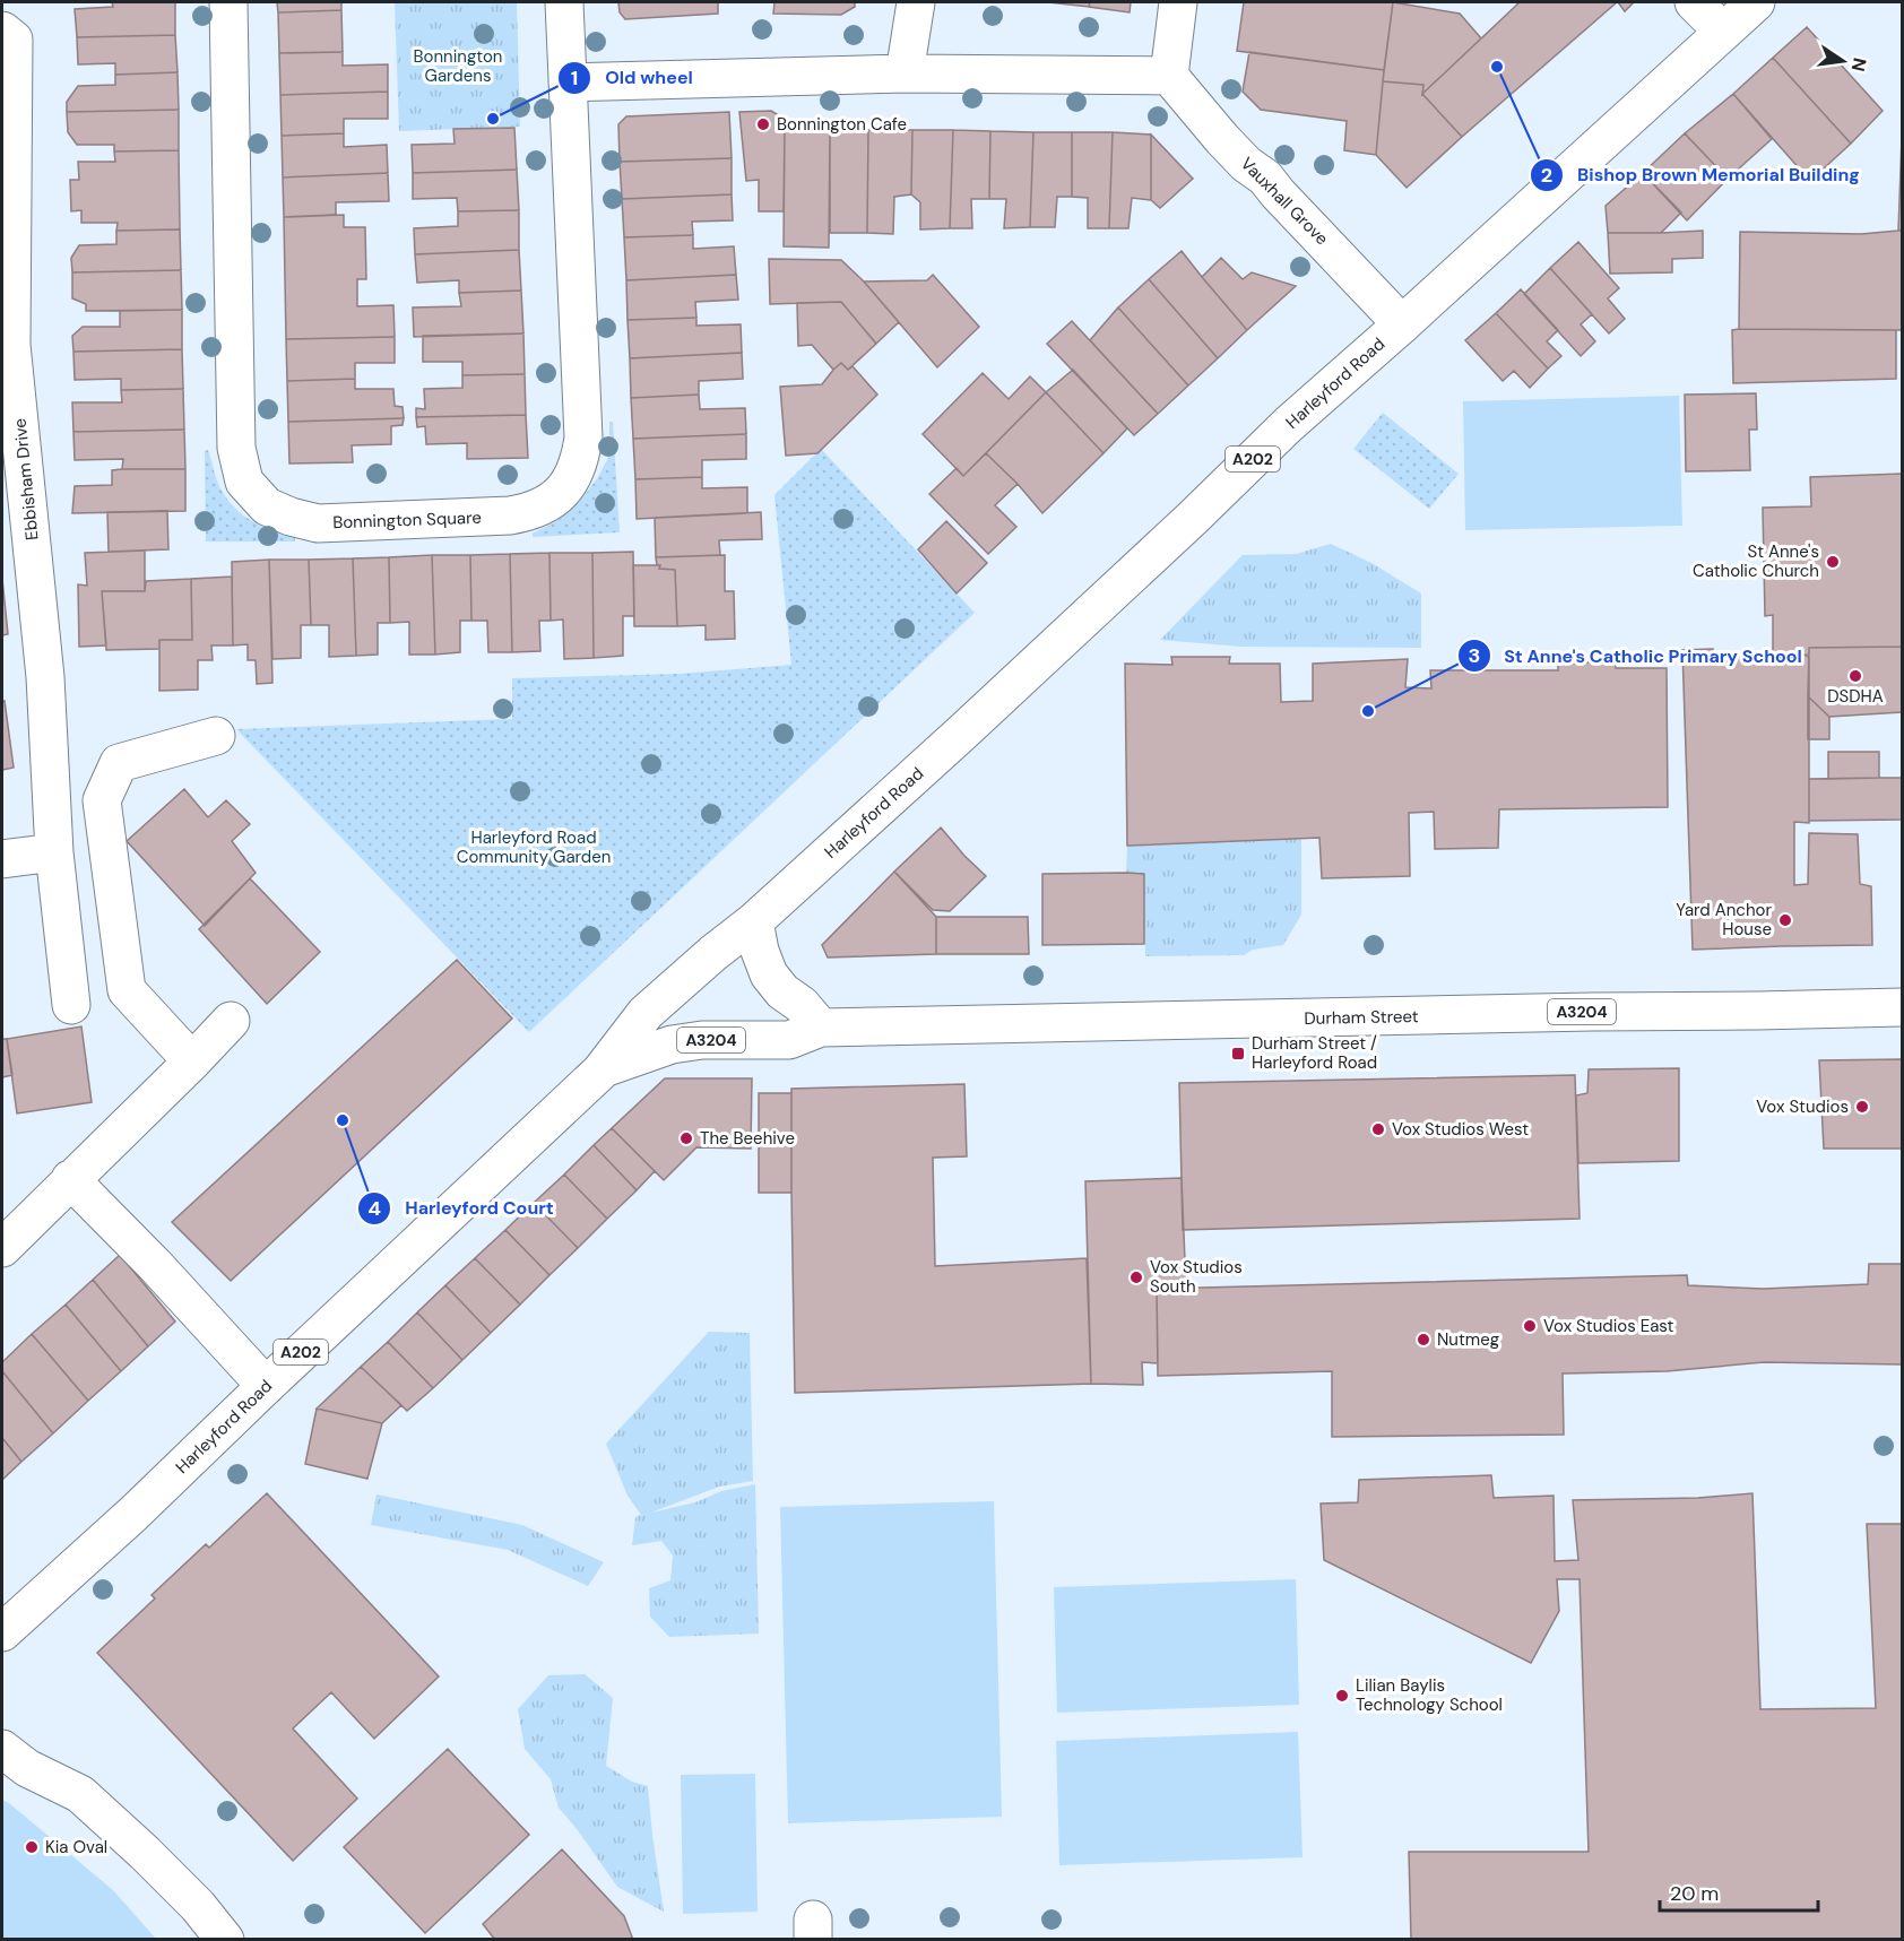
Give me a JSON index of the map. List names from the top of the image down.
{
  "streets": {
    "main road": [
      "Vauxhall Grove",
      "Harleyford Road",
      "A202",
      "Ebbisham Drive",
      "Bonnington Square",
      "A3204",
      "Durham Street"
    ]
  },
  "crossings": [
    ["Vauxhall Grove", "Harleyford Road"],
    ["Harleyford Road", "Durham Street"]
  ],
  "parks": ["Bonnington Gardens", "Harleyford Road Community Garden"],
  "places": {
    "other": [
      "Bishop Brown Memorial Building",
      "Old wheel",
      "Bonnington Cafe",
      "St Anne's Catholic Church",
      "DSDHA",
      "St Anne's Catholic Primary School",
      "Yard Anchor House",
      "Vox Studios",
      "Harleyford Court",
      "Vox Studios West",
      "The Beehive",
      "Vox Studios South",
      "Vox Studios East",
      "Nutmeg",
      "Lilian Baylis Technology School",
      "Kia Oval"
    ],
    "transit": ["Durham Street / Harleyford Road"]
  },
  "scale_bar": "20 m",
  "north": "right"
}
